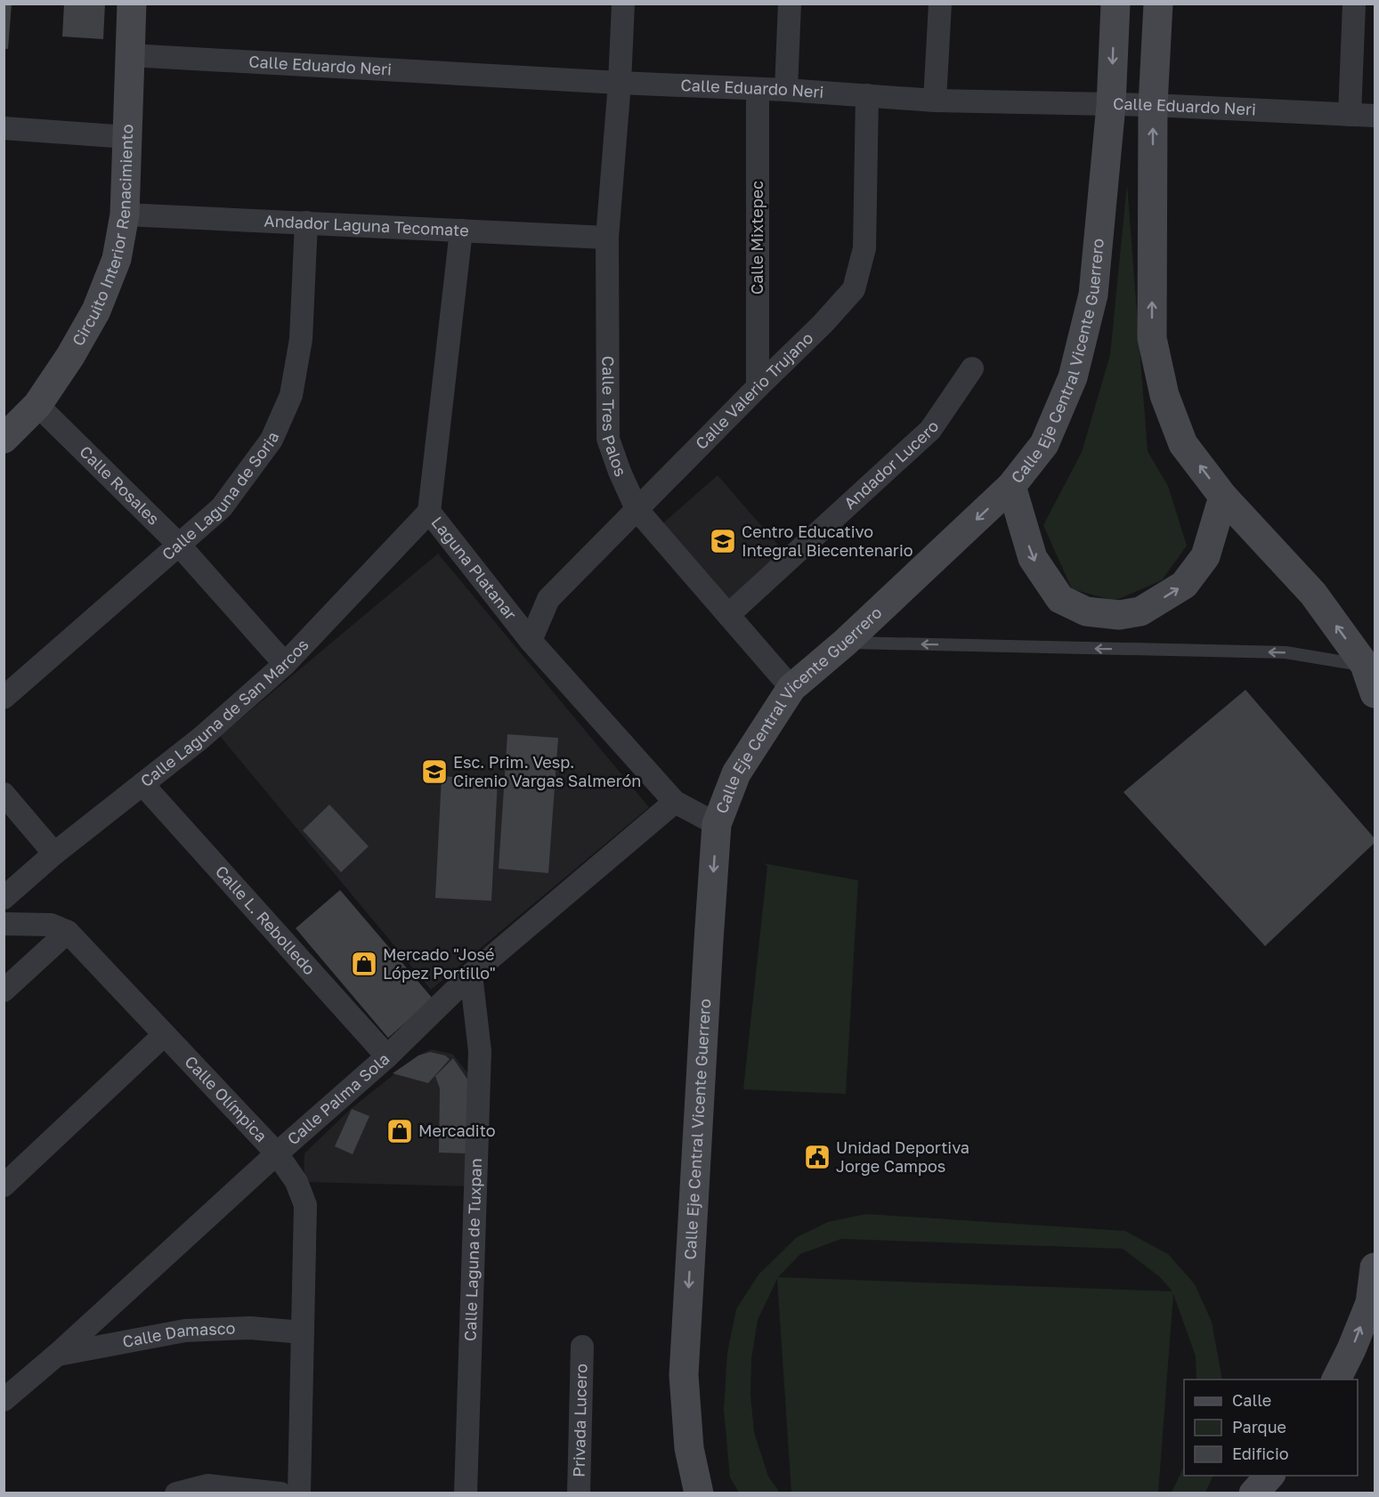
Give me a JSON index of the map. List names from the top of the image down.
{
  "streets": {
    "main road": ["Circuito Interior Renacimiento", "Calle Eje Central Vicente Guerrero"],
    "street": [
      "Calle Eduardo Neri",
      "Andador Laguna Tecomate",
      "Calle Mixtepec",
      "Calle Valerio Trujano",
      "Calle Tres Palos",
      "Andador Lucero",
      "Calle Rosales",
      "Calle Laguna de Soria",
      "Laguna Platanar",
      "Calle Laguna de San Marcos",
      "Calle L. Rebolledo",
      "Calle Olímpica",
      "Calle Palma Sola",
      "Calle Laguna de Tuxpan",
      "Calle Damasco",
      "Privada Lucero"
    ]
  },
  "crossings": [
    ["Calle Eduardo Neri", "Circuito Interior Renacimiento"],
    ["Calle Eduardo Neri", "Calle Mixtepec"],
    ["Calle Eduardo Neri", "Calle Eje Central Vicente Guerrero"],
    ["Calle Eduardo Neri", "Calle Valerio Trujano"],
    ["Calle Eduardo Neri", "Calle Tres Palos"],
    ["Andador Laguna Tecomate", "Circuito Interior Renacimiento"],
    ["Andador Laguna Tecomate", "Calle Tres Palos"],
    ["Andador Laguna Tecomate", "Calle Laguna de Soria"],
    ["Andador Laguna Tecomate", "Laguna Platanar"],
    ["Circuito Interior Renacimiento", "Calle Rosales"],
    ["Calle Mixtepec", "Calle Valerio Trujano"],
    ["Calle Eje Central Vicente Guerrero", "Calle Tres Palos"],
    ["Calle Eje Central Vicente Guerrero", "Laguna Platanar"],
    ["Calle Valerio Trujano", "Calle Tres Palos"],
    ["Calle Valerio Trujano", "Laguna Platanar"],
    ["Calle Tres Palos", "Andador Lucero"],
    ["Calle Rosales", "Calle Laguna de Soria"],
    ["Calle Rosales", "Calle Laguna de San Marcos"],
    ["Laguna Platanar", "Calle Laguna de San Marcos"],
    ["Laguna Platanar", "Calle Palma Sola"],
    ["Calle Laguna de San Marcos", "Calle L. Rebolledo"],
    ["Calle L. Rebolledo", "Calle Palma Sola"],
    ["Calle Olímpica", "Calle Palma Sola"],
    ["Calle Olímpica", "Calle Damasco"],
    ["Calle Palma Sola", "Calle Laguna de Tuxpan"],
    ["Calle Palma Sola", "Calle Damasco"]
  ],
  "one_way": ["Calle Eje Central Vicente Guerrero"],
  "places": {
    "school or university": ["Centro Educativo Integral Biecentenario", "Esc. Prim. Vesp. Cirenio Vargas Salmerón"],
    "shop": ["Mercado \"José López Portillo\"", "Mercadito"],
    "public building": ["Unidad Deportiva Jorge Campos"]
  },
  "legend": ["Calle", "Parque", "Edificio"]
}
